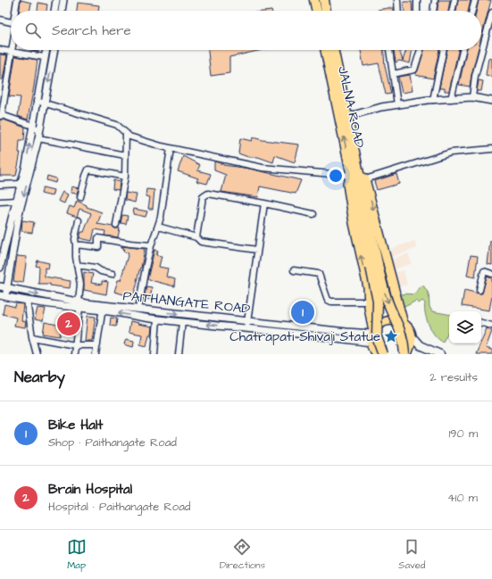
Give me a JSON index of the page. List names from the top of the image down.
{
  "streets": {
    "highway": ["JALNA ROAD"],
    "street": ["PAITHANGATE ROAD"]
  },
  "places": {
    "place": ["Chatrapati Shivaji Statue"]
  },
  "page": {
    "search": "Search here",
    "pins": ["1", "2"],
    "heading": ["Nearby", "2 results"],
    "list": [
      {
        "mark": "1",
        "name": "Bike Halt",
        "note": "Shop · Paithangate Road",
        "value": "190 m"
      },
      {
        "mark": "2",
        "name": "Brain Hospital",
        "note": "Hospital · Paithangate Road",
        "value": "410 m"
      }
    ],
    "nav": ["Map", "Directions", "Saved"]
  }
}
